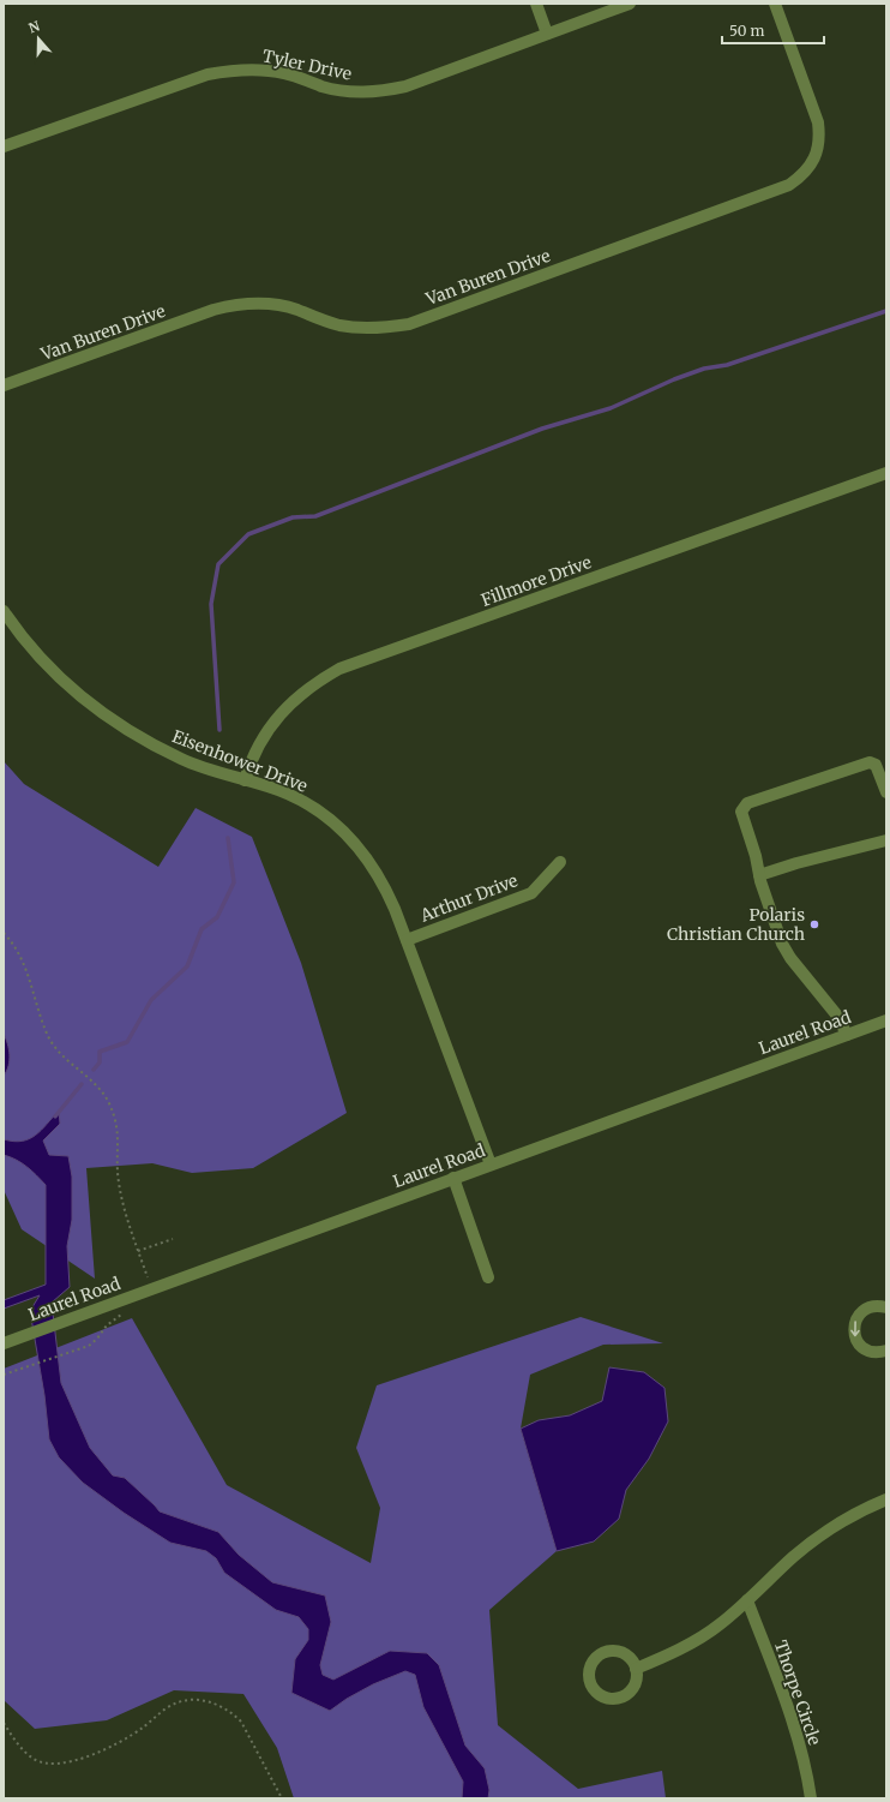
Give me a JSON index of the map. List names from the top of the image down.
{
  "streets": {
    "street": [
      "Tyler Drive",
      "Van Buren Drive",
      "Fillmore Drive",
      "Eisenhower Drive",
      "Arthur Drive",
      "Laurel Road",
      "Thorpe Circle"
    ]
  },
  "crossings": [
    ["Fillmore Drive", "Eisenhower Drive"],
    ["Eisenhower Drive", "Arthur Drive"],
    ["Eisenhower Drive", "Laurel Road"]
  ],
  "places": ["Polaris Christian Church"],
  "scale_bar": "50 m",
  "north": "top"
}
